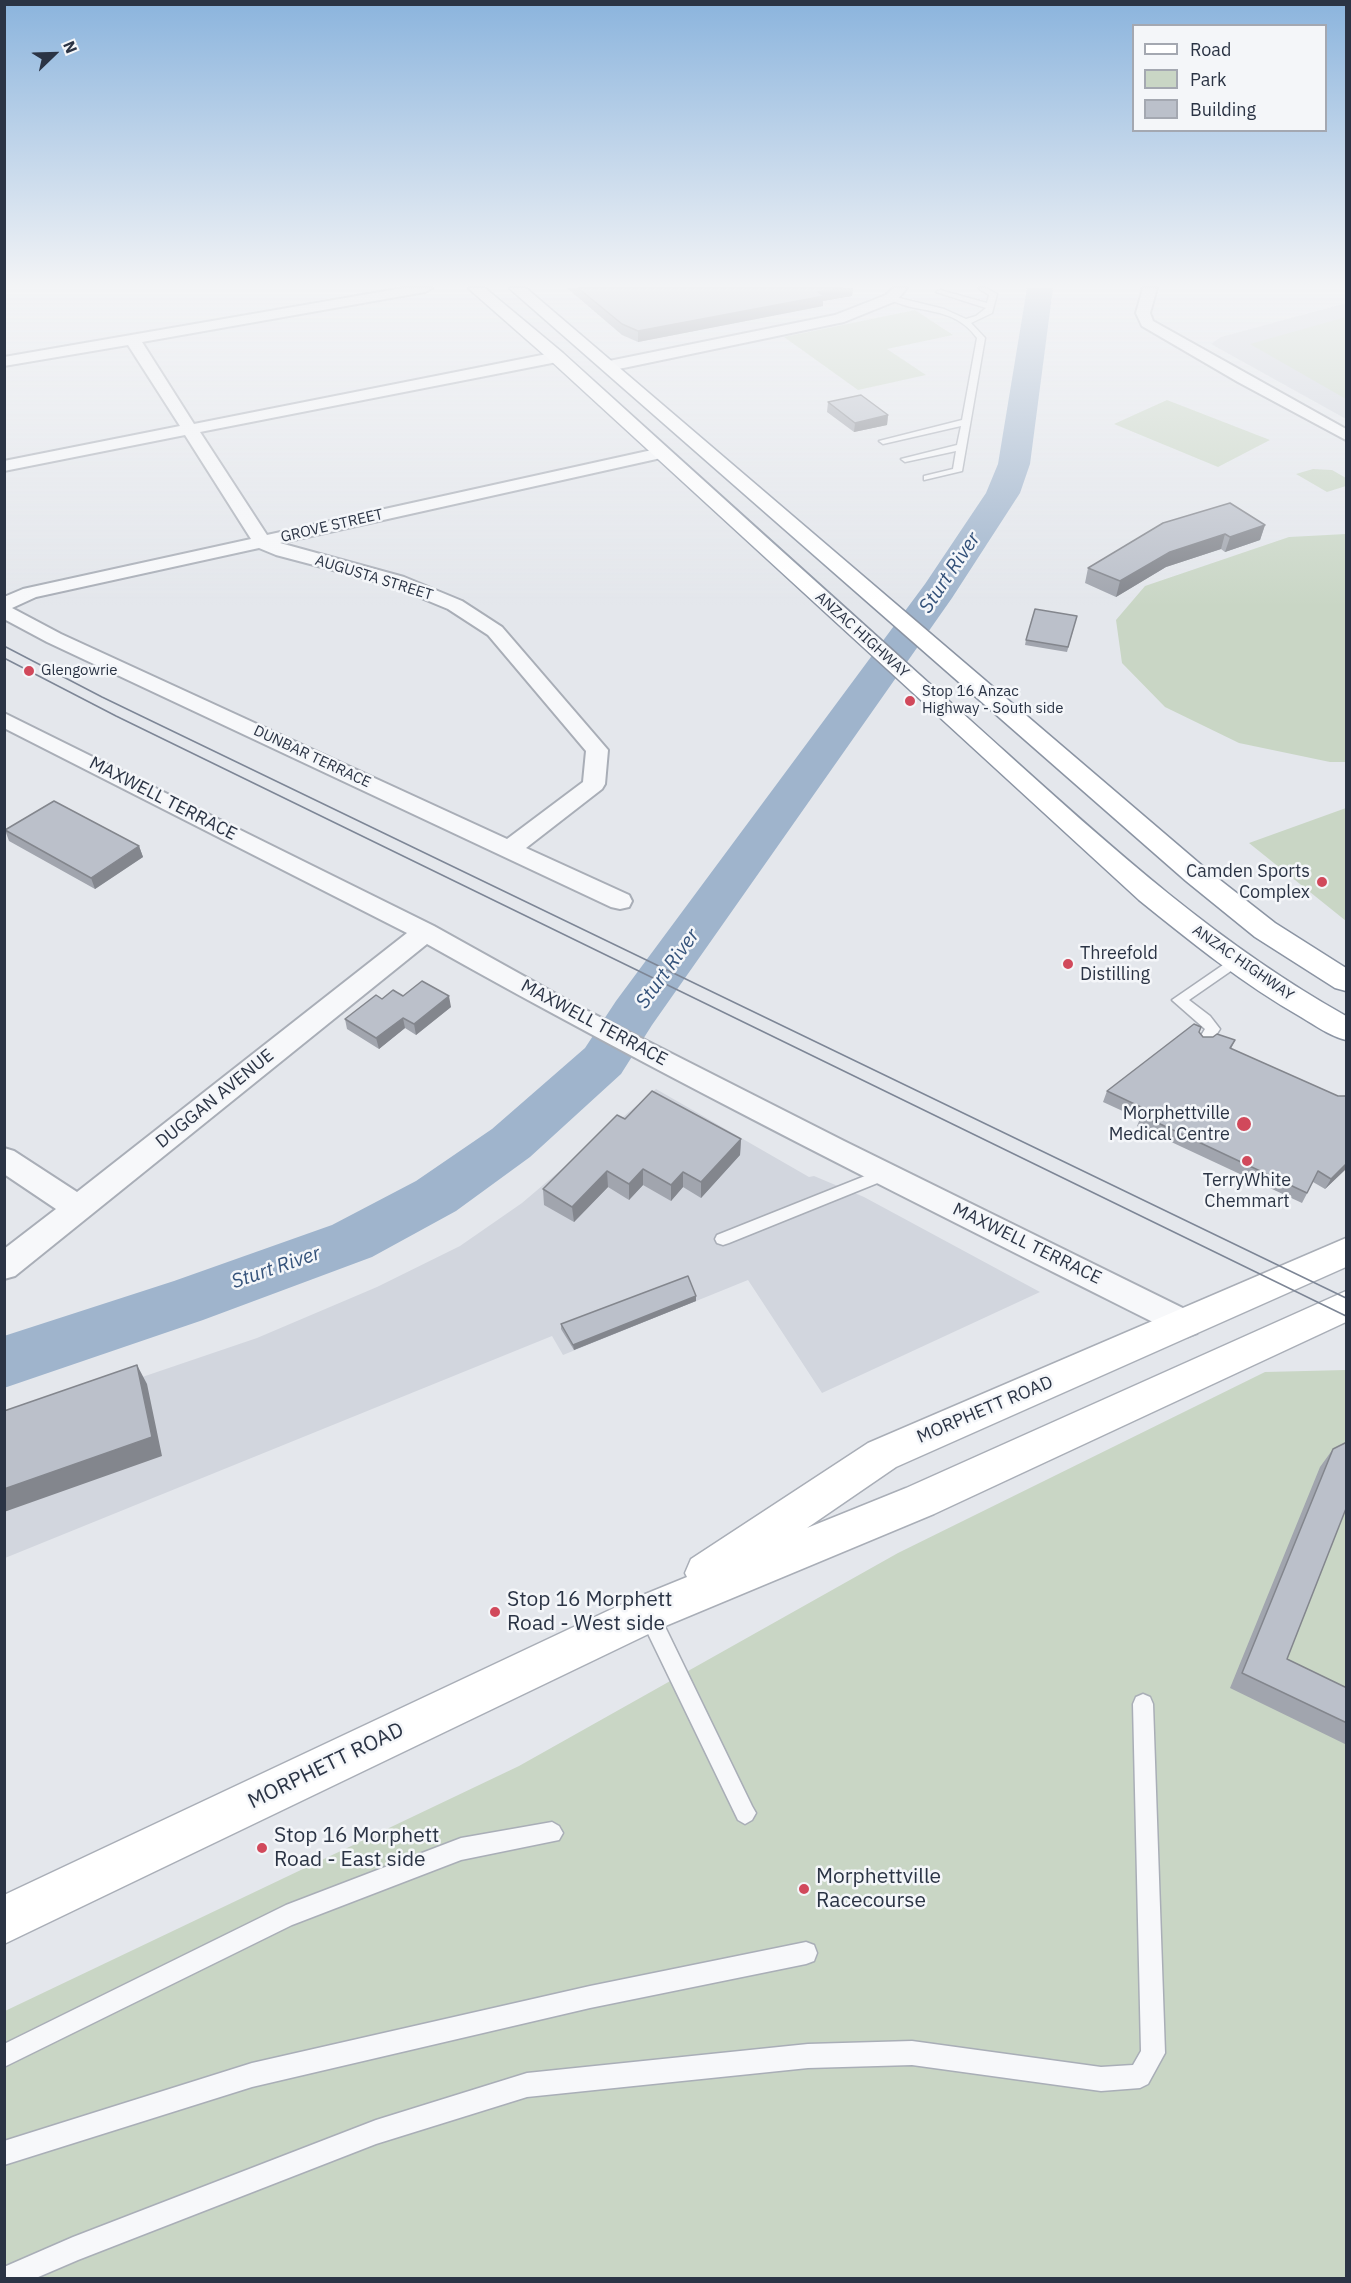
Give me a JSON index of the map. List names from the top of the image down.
{
  "streets": {
    "main road": ["ANZAC HIGHWAY", "MORPHETT ROAD"],
    "street": [
      "GROVE STREET",
      "AUGUSTA STREET",
      "DUNBAR TERRACE",
      "MAXWELL TERRACE",
      "DUGGAN AVENUE"
    ]
  },
  "crossings": [
    ["GROVE STREET", "AUGUSTA STREET"],
    ["GROVE STREET", "ANZAC HIGHWAY"],
    ["AUGUSTA STREET", "DUNBAR TERRACE"],
    ["MAXWELL TERRACE", "DUGGAN AVENUE"],
    ["MAXWELL TERRACE", "MORPHETT ROAD"]
  ],
  "water": ["Sturt River"],
  "places": [
    "Glengowrie",
    "Stop 16 Anzac Highway - South side",
    "Camden Sports Complex",
    "Threefold Distilling",
    "Morphettville Medical Centre",
    "TerryWhite Chemmart",
    "Stop 16 Morphett Road - West side",
    "Stop 16 Morphett Road - East side",
    "Morphettville Racecourse"
  ],
  "legend": ["Road", "Park", "Building"],
  "north": "top right"
}
